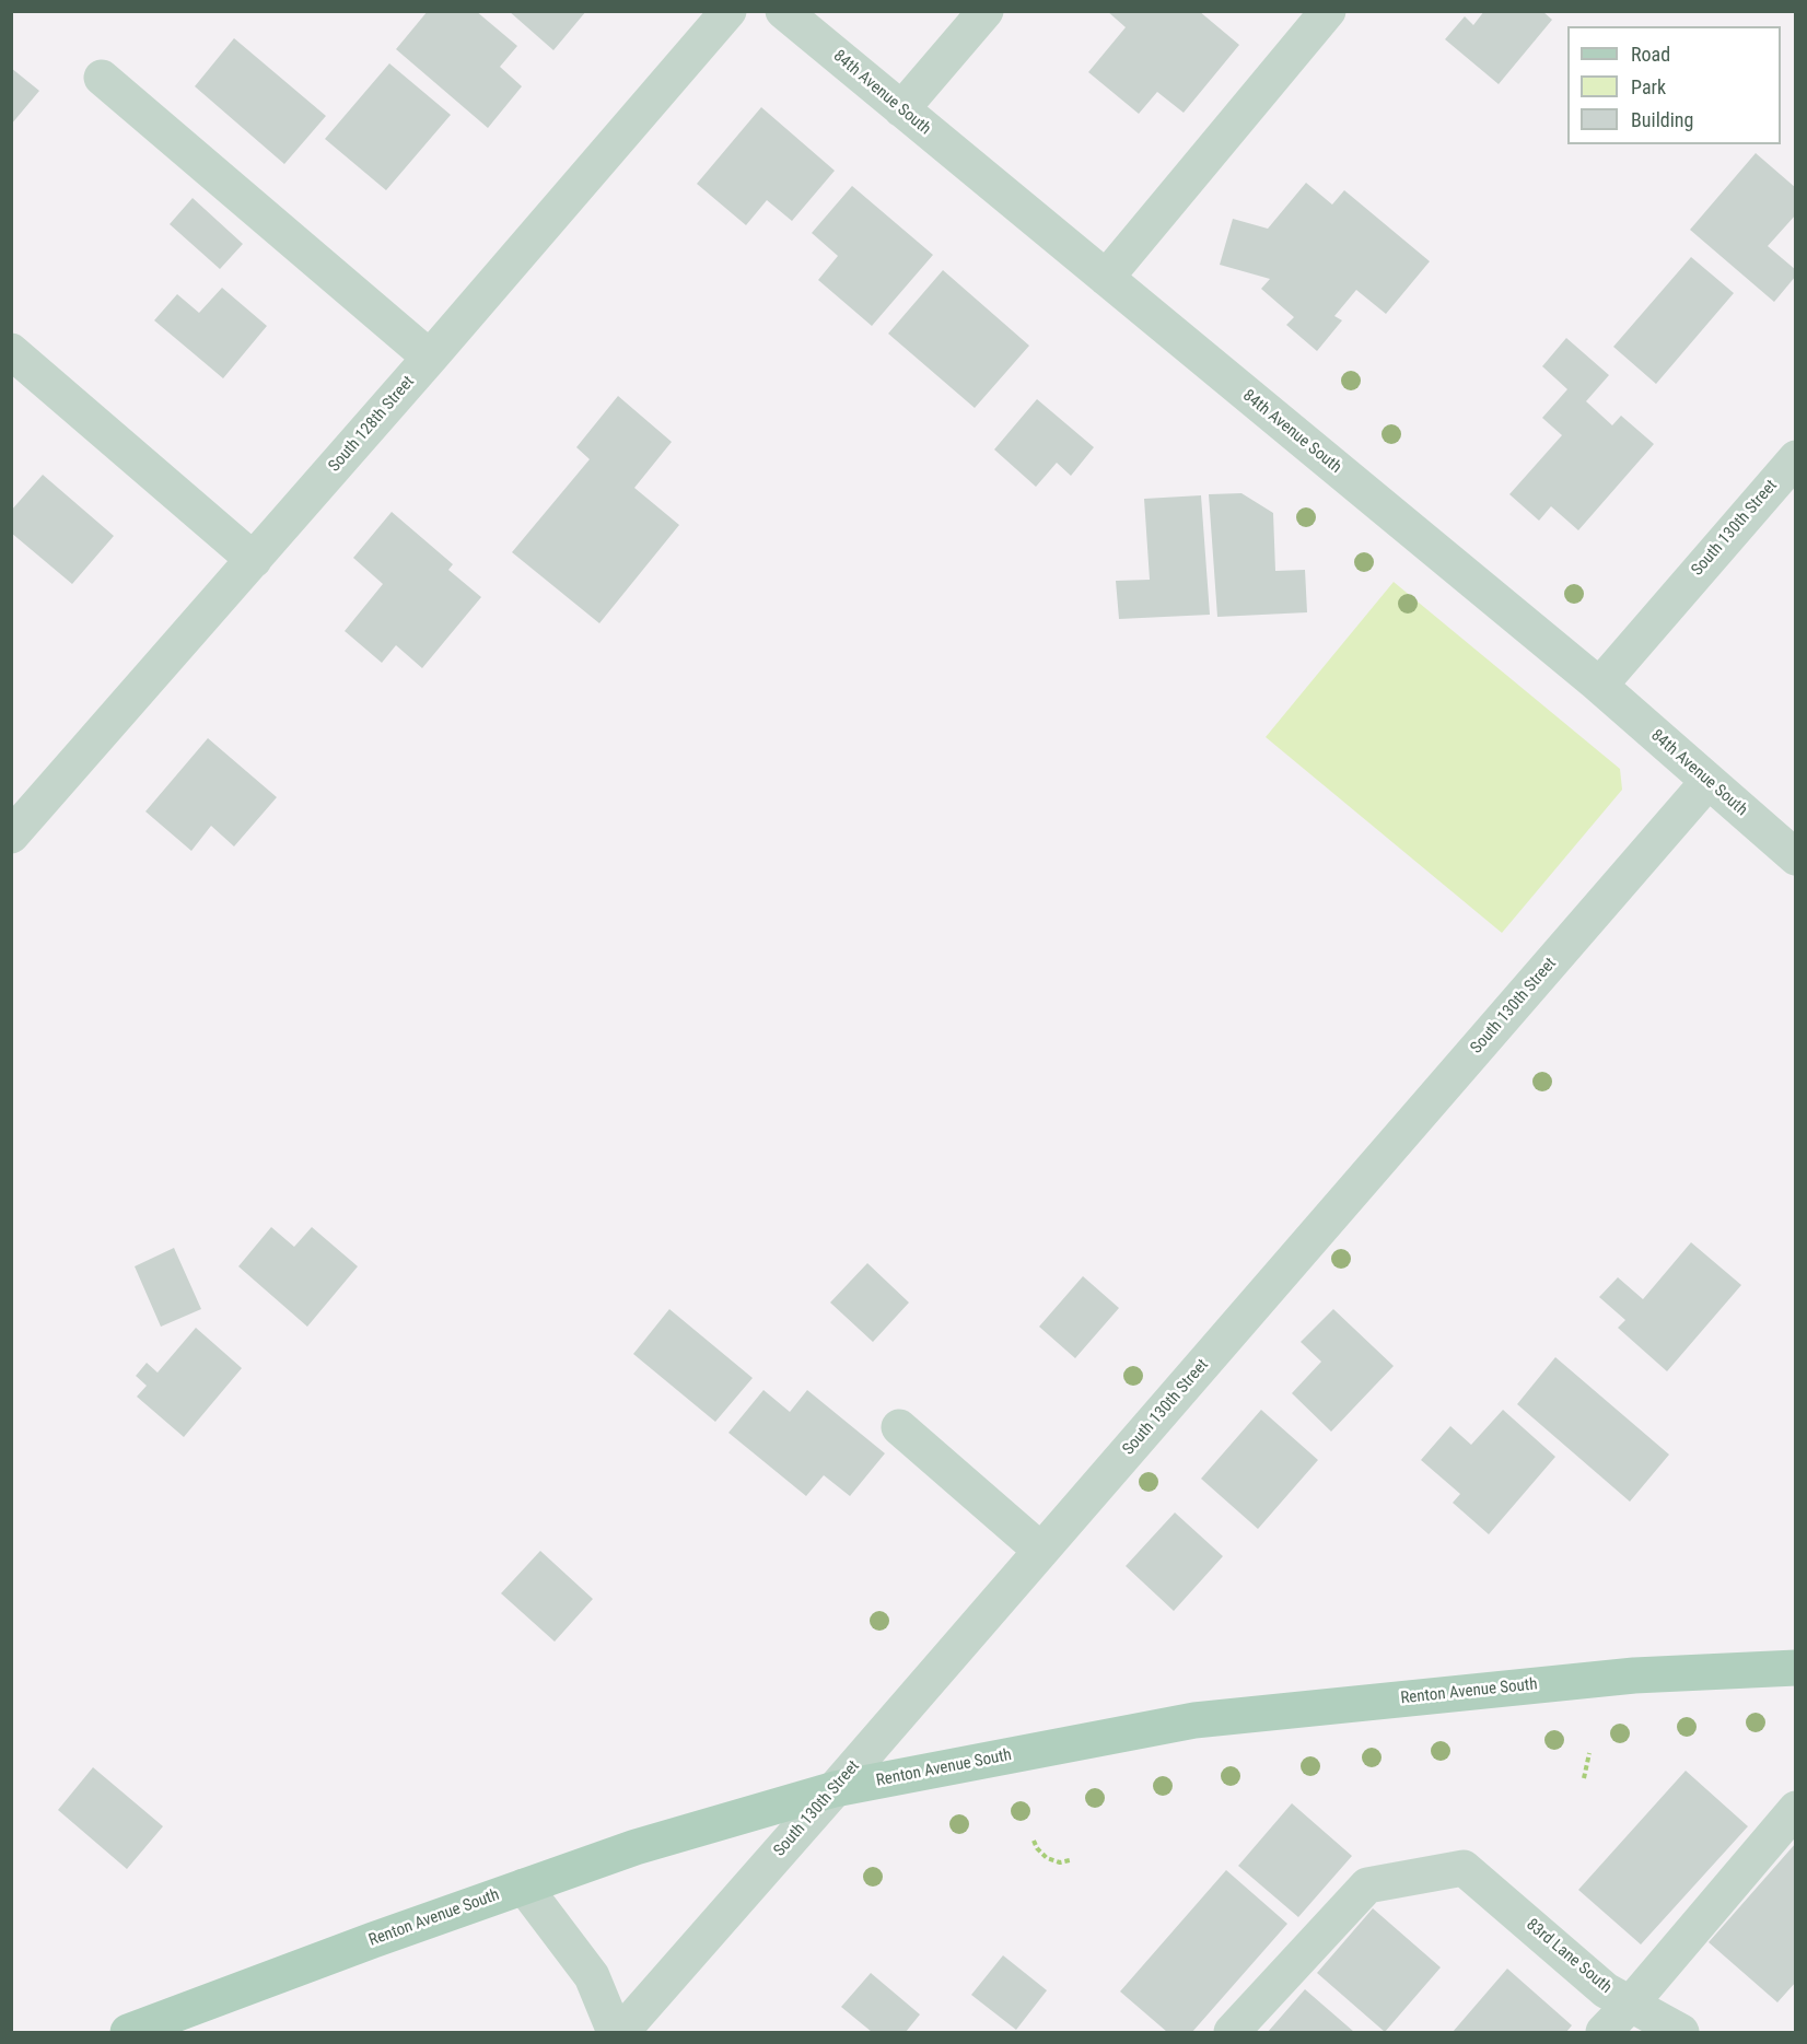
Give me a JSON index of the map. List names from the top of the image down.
{
  "streets": {
    "main road": ["Renton Avenue South"],
    "street": [
      "84th Avenue South",
      "South 128th Street",
      "South 130th Street",
      "83rd Lane South"
    ]
  },
  "crossings": [
    ["84th Avenue South", "South 130th Street"],
    ["South 130th Street", "Renton Avenue South"]
  ],
  "legend": ["Road", "Park", "Building"]
}
